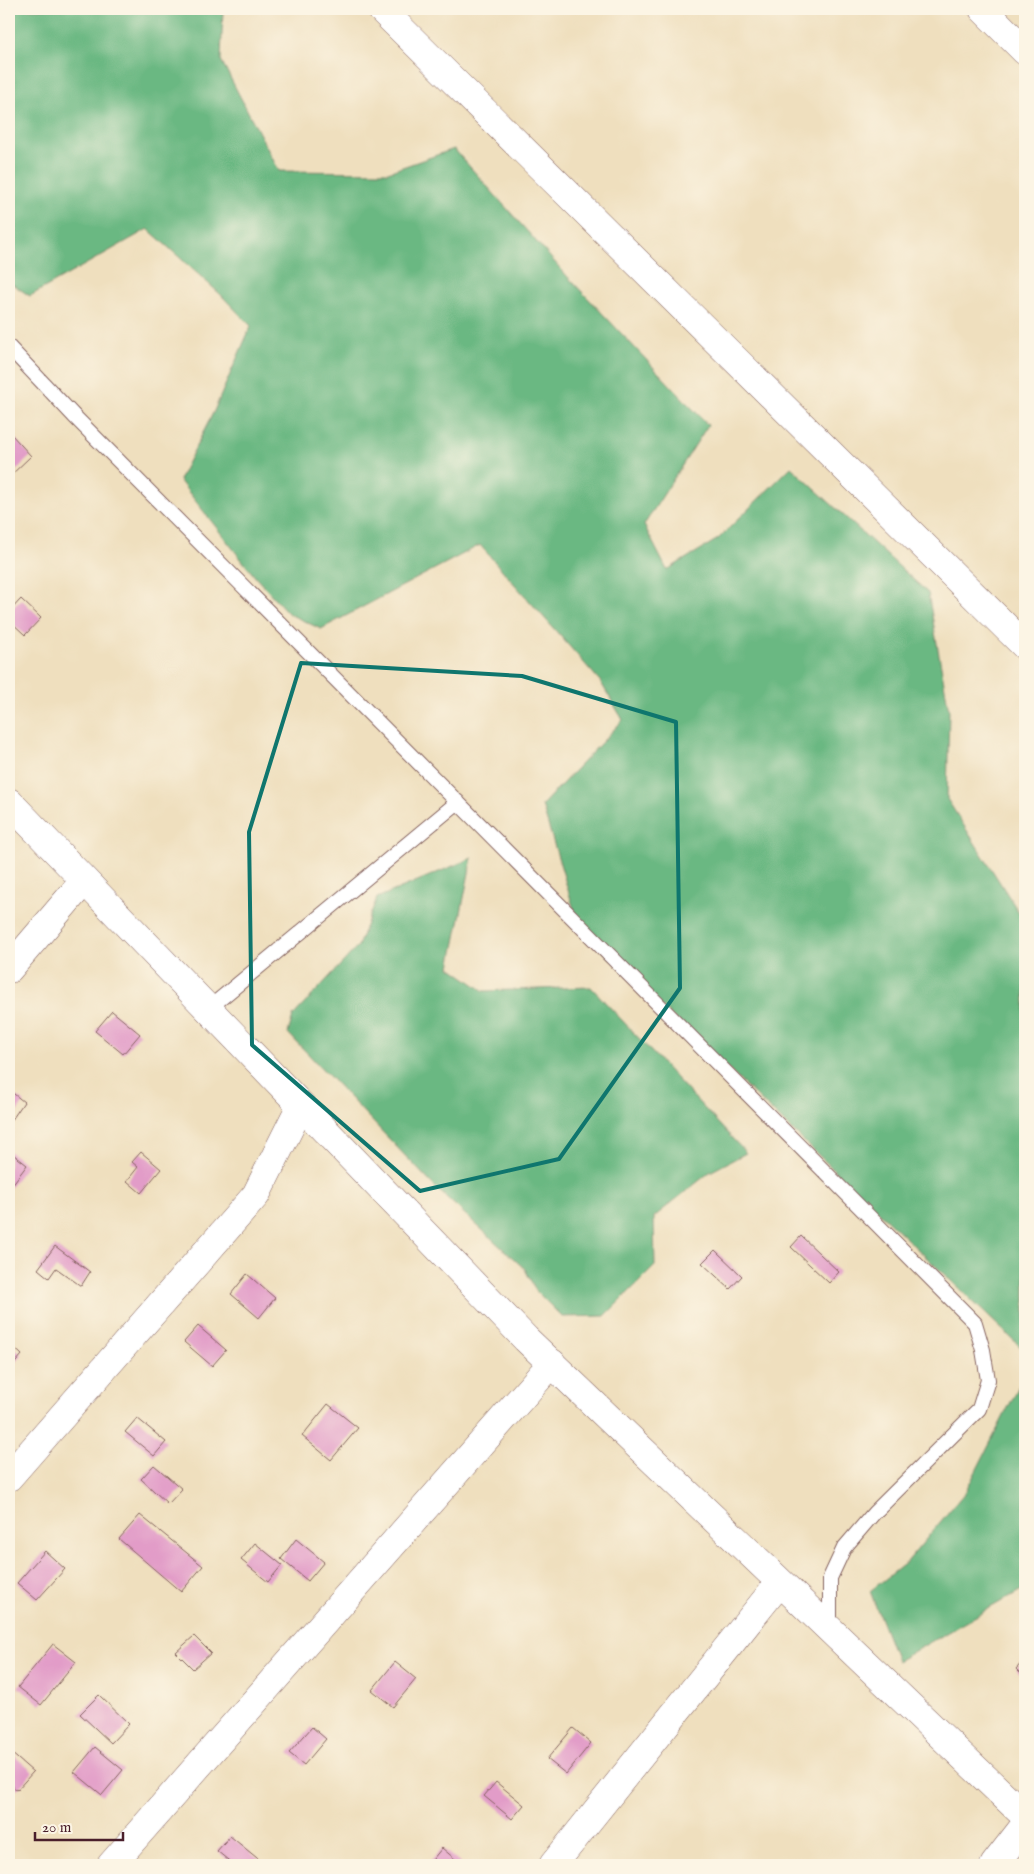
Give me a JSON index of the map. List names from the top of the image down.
{
  "scale_bar": "20 m"
}
